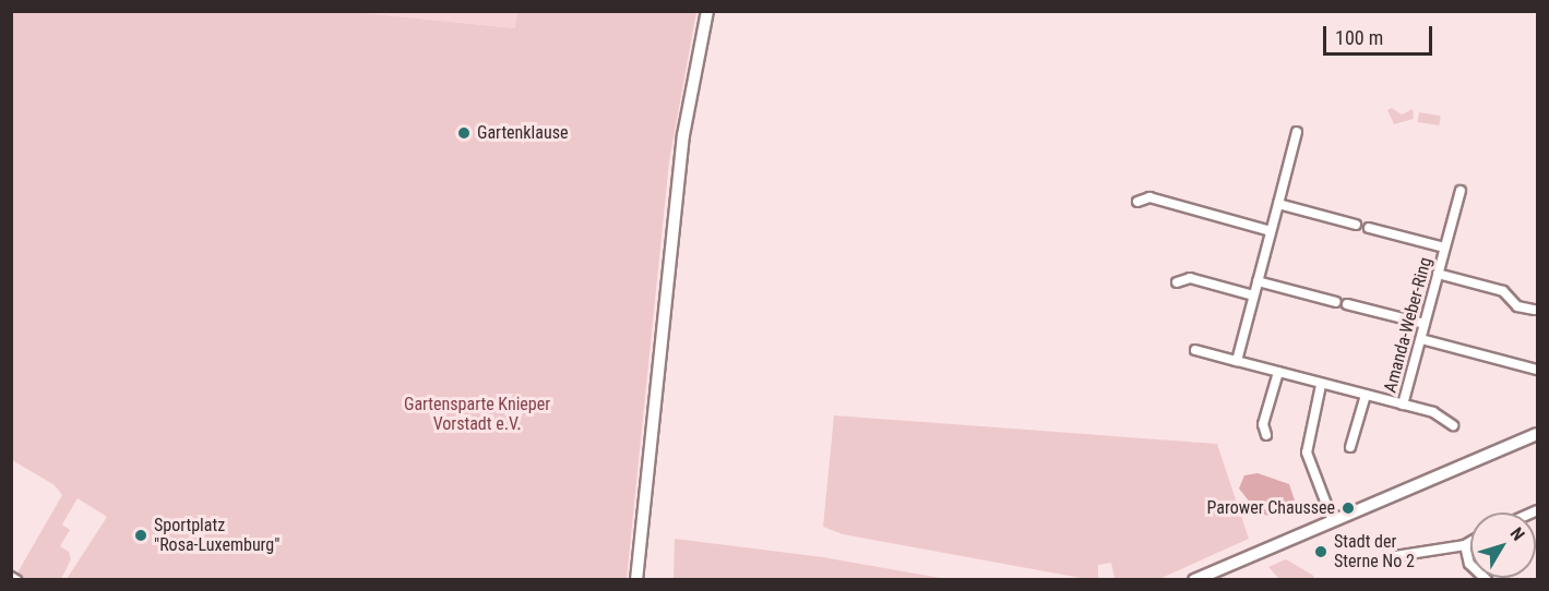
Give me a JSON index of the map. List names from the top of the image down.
{
  "streets": {
    "street": ["Amanda-Weber-Ring"]
  },
  "parks": ["Gartensparte Knieper Vorstadt e.V."],
  "places": [
    "Gartenklause",
    "Parower Chaussee",
    "Sportplatz \"Rosa-Luxemburg\"",
    "Stadt der Sterne No 2"
  ],
  "scale_bar": "100 m",
  "north": "top right"
}
